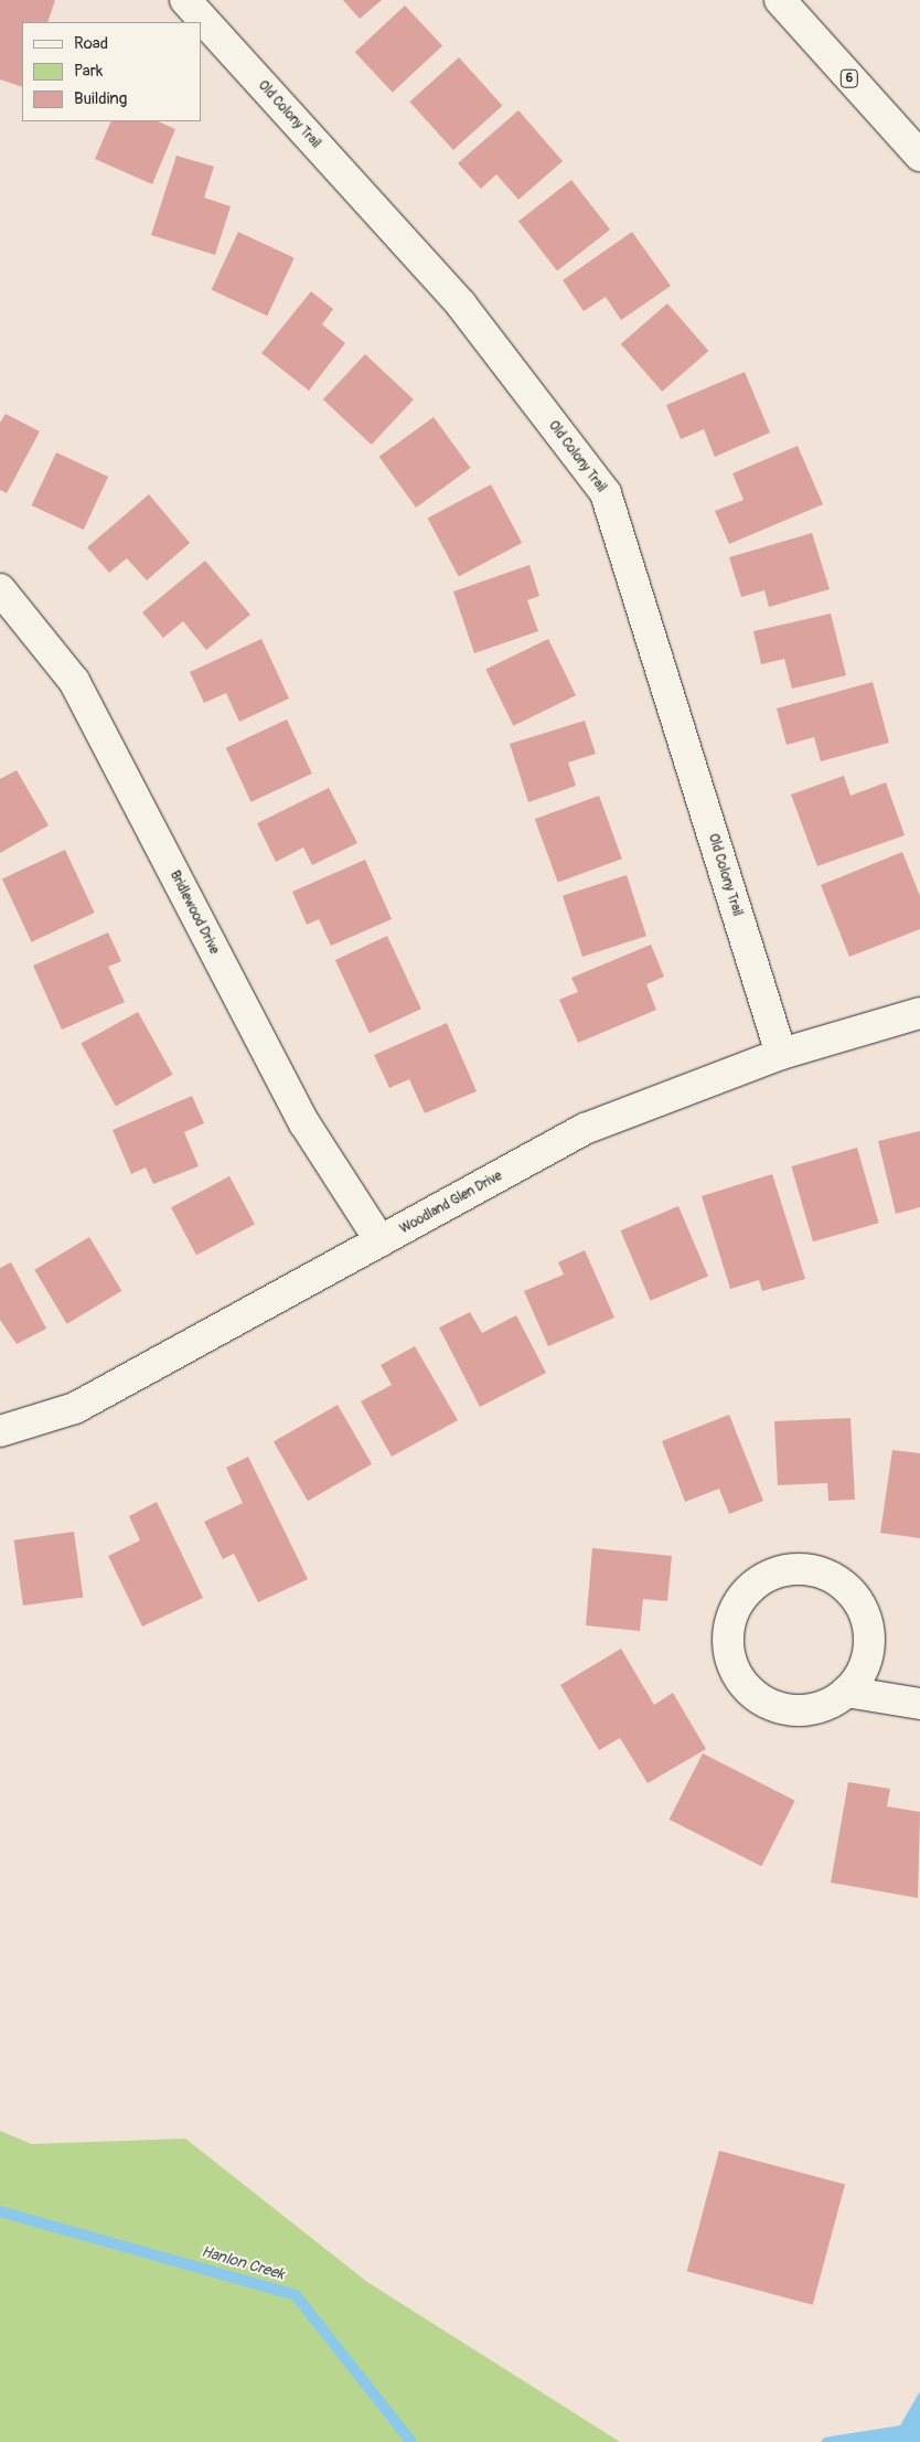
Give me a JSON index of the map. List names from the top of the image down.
{
  "streets": {
    "main road": [
      "6",
      "Old Colony Trail",
      "Bridlewood Drive",
      "Woodland Glen Drive"
    ]
  },
  "crossings": [
    ["Old Colony Trail", "Woodland Glen Drive"],
    ["Bridlewood Drive", "Woodland Glen Drive"]
  ],
  "water": ["Hanlon Creek"],
  "legend": ["Road", "Park", "Building"]
}
